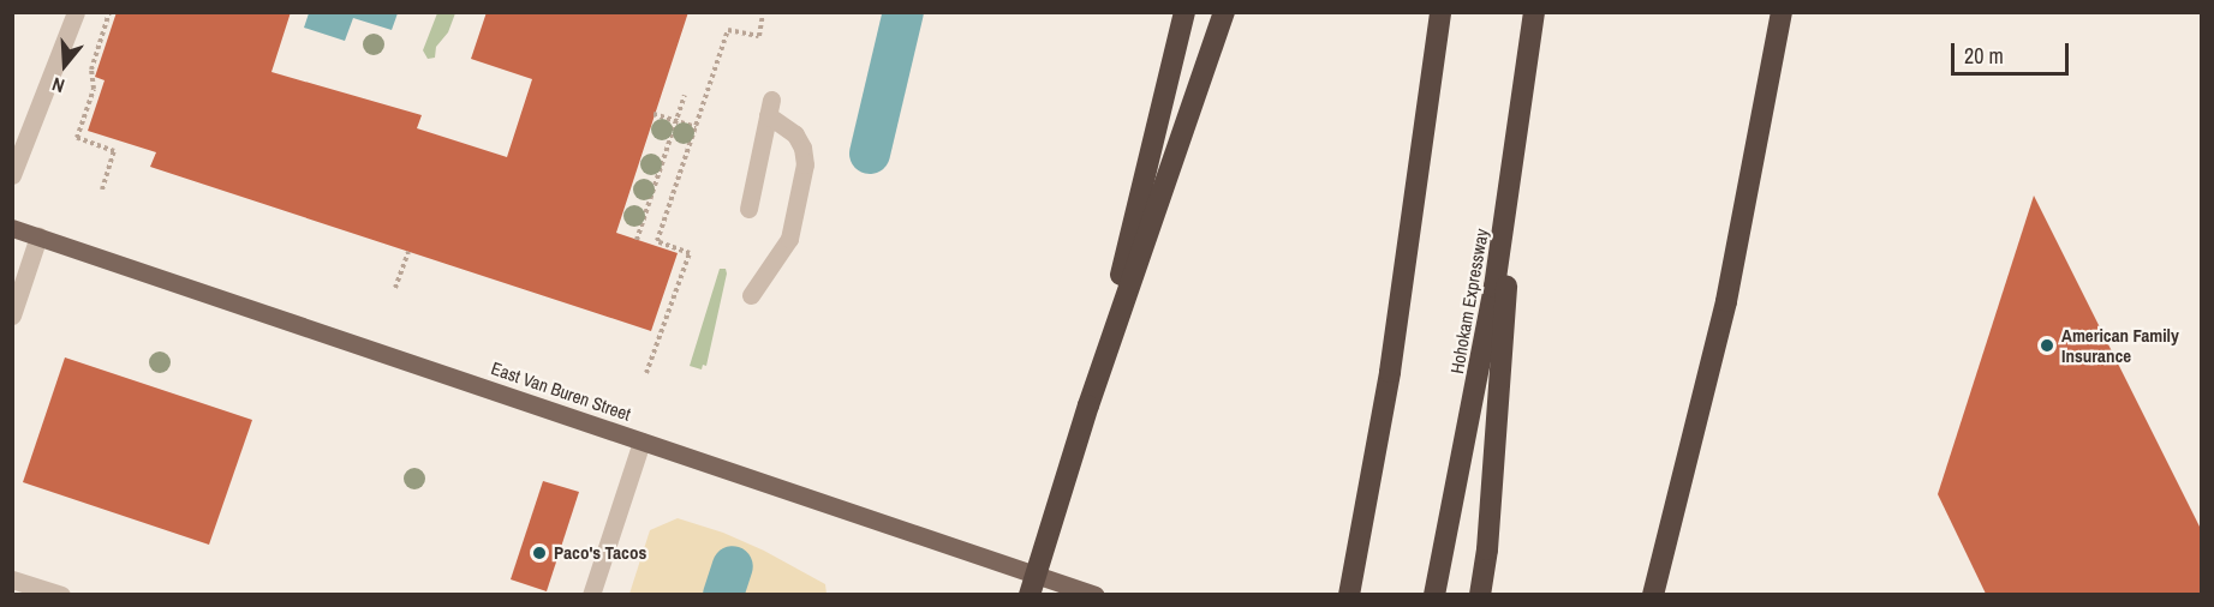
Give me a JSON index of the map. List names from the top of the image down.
{
  "streets": {
    "highway": ["Hohokam Expressway"],
    "main road": ["East Van Buren Street"]
  },
  "places": ["American Family Insurance", "Paco's Tacos"],
  "scale_bar": "20 m",
  "north": "bottom"
}
